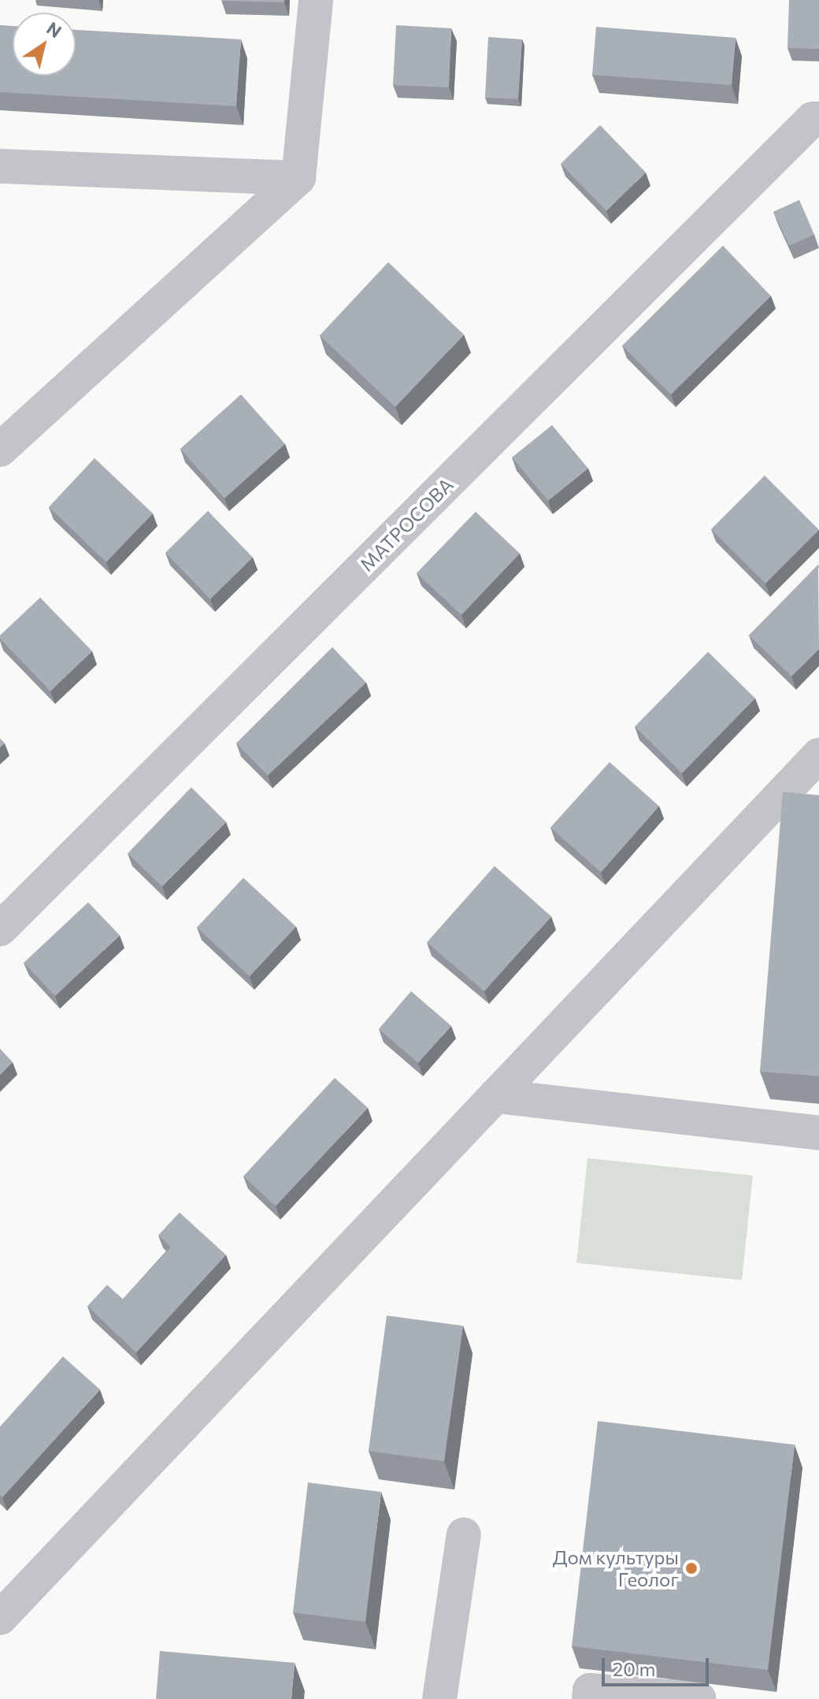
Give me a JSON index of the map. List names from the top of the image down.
{
  "streets": {
    "street": ["МАТРОСОВА"]
  },
  "places": ["Дом культуры Геолог"],
  "scale_bar": "20 m",
  "north": "top right"
}
